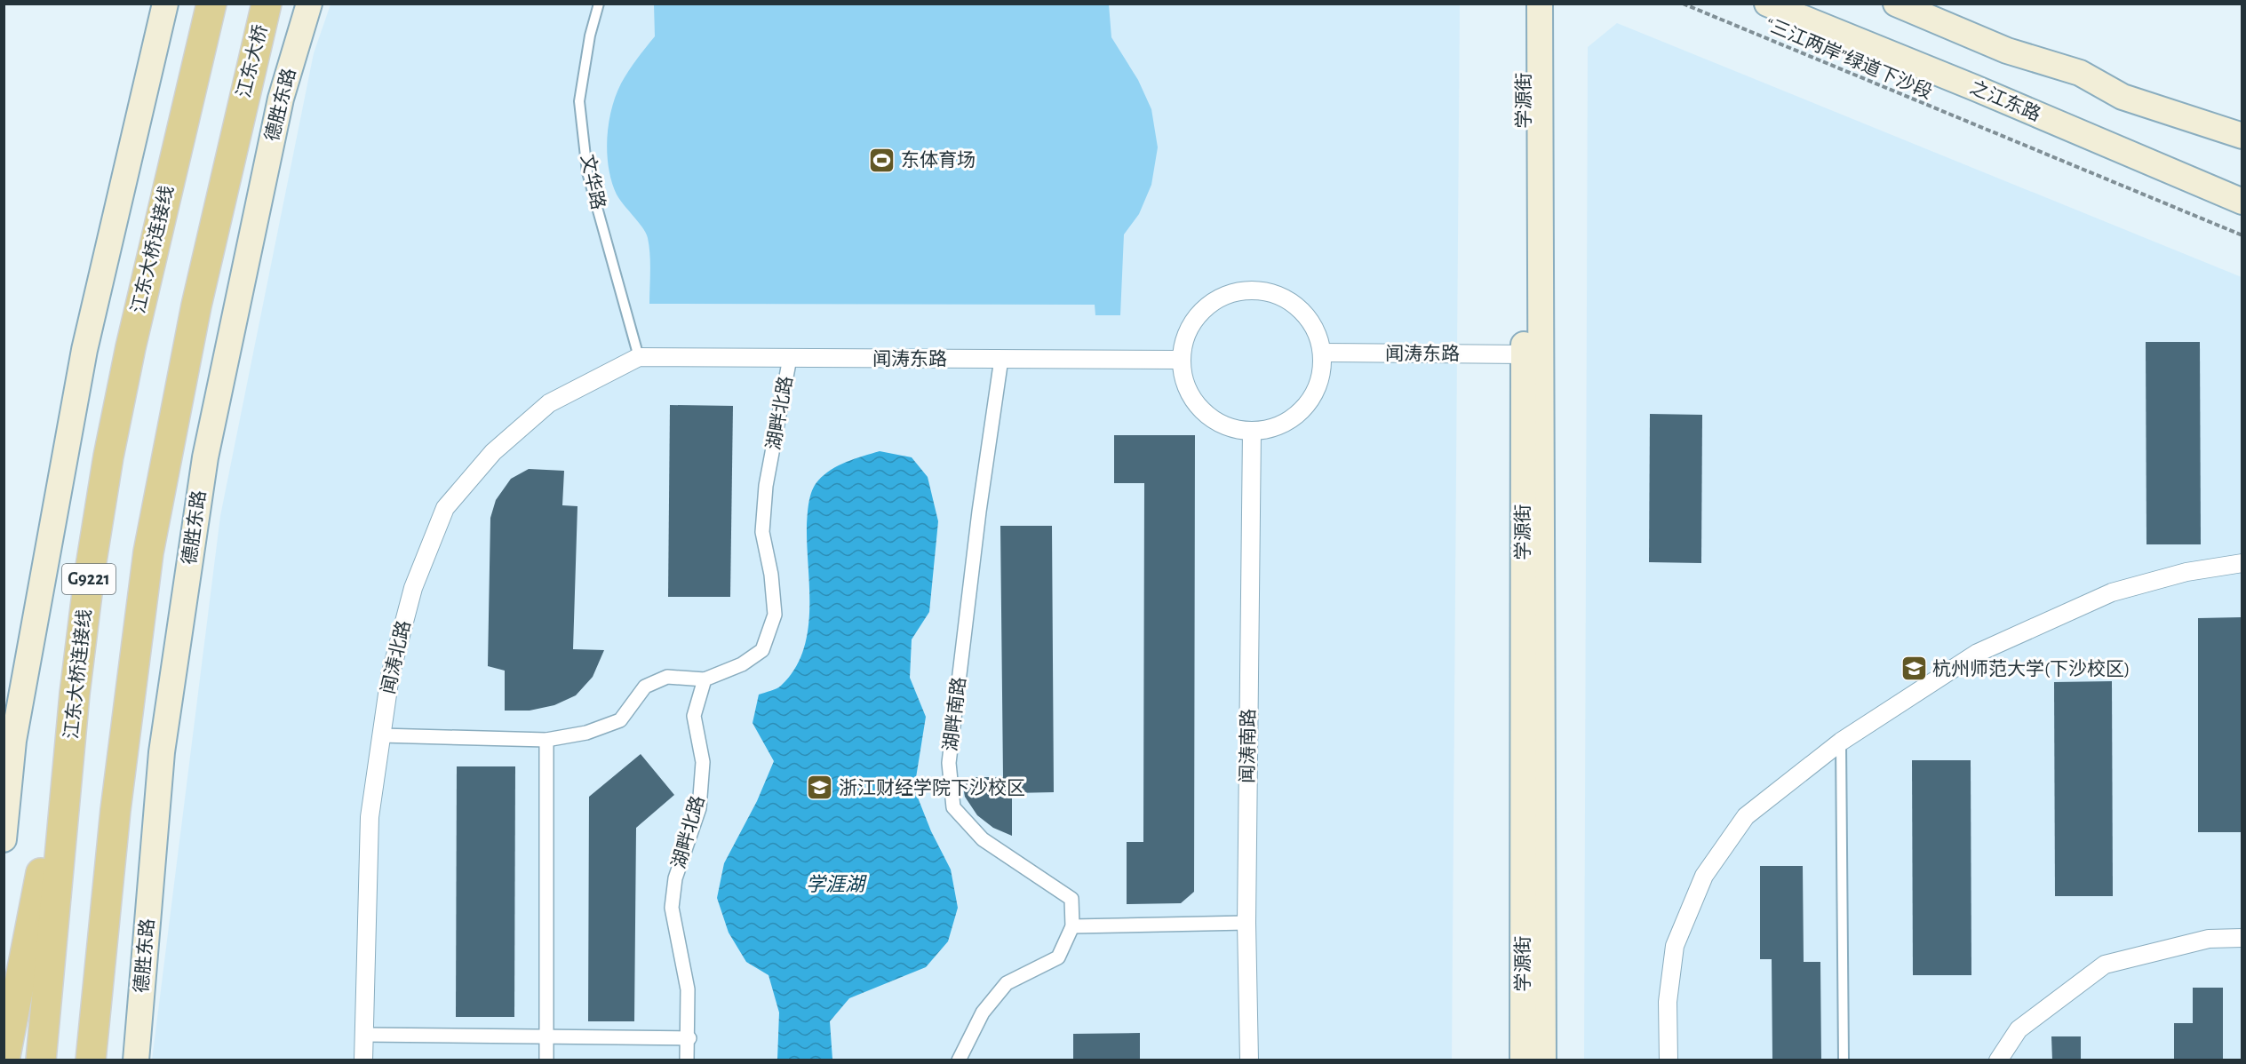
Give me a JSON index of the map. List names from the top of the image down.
{
  "streets": {
    "highway": ["江东大桥", "江东大桥连接线", "G9221"],
    "main road": ["学源街", "之江东路", "德胜东路"],
    "street": [
      "闻涛东路",
      "湖畔北路",
      "闻涛北路",
      "湖畔南路",
      "闻涛南路"
    ],
    "lane": ["文华路"],
    "path": ["“三江两岸”绿道下沙段"]
  },
  "crossings": [
    ["学源街", "闻涛东路"],
    ["文华路", "闻涛东路"],
    ["文华路", "闻涛北路"],
    ["闻涛东路", "湖畔北路"],
    ["闻涛东路", "闻涛北路"],
    ["闻涛东路", "湖畔南路"],
    ["闻涛东路", "闻涛南路"]
  ],
  "water": ["学涯湖"],
  "places": {
    "sports": ["东体育场"],
    "school or university": ["杭州师范大学(下沙校区)", "浙江财经学院下沙校区"]
  }
}
